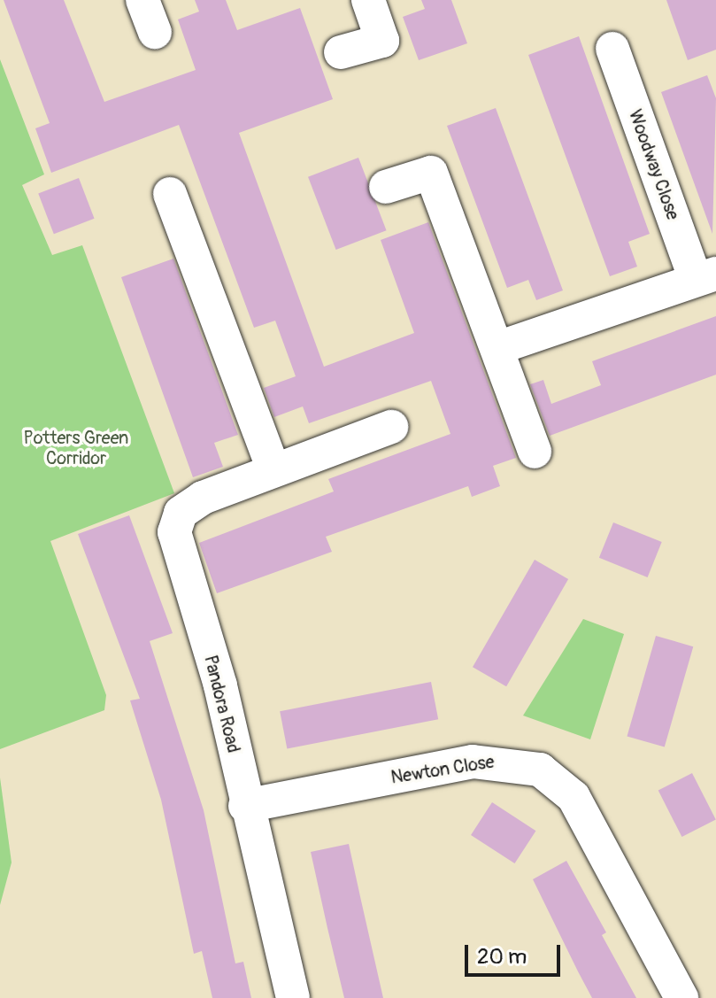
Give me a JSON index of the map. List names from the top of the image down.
{
  "streets": {
    "street": ["Woodway Close", "Pandora Road", "Newton Close"]
  },
  "crossings": [
    ["Pandora Road", "Newton Close"]
  ],
  "parks": ["Potters Green Corridor"],
  "scale_bar": "20 m"
}
